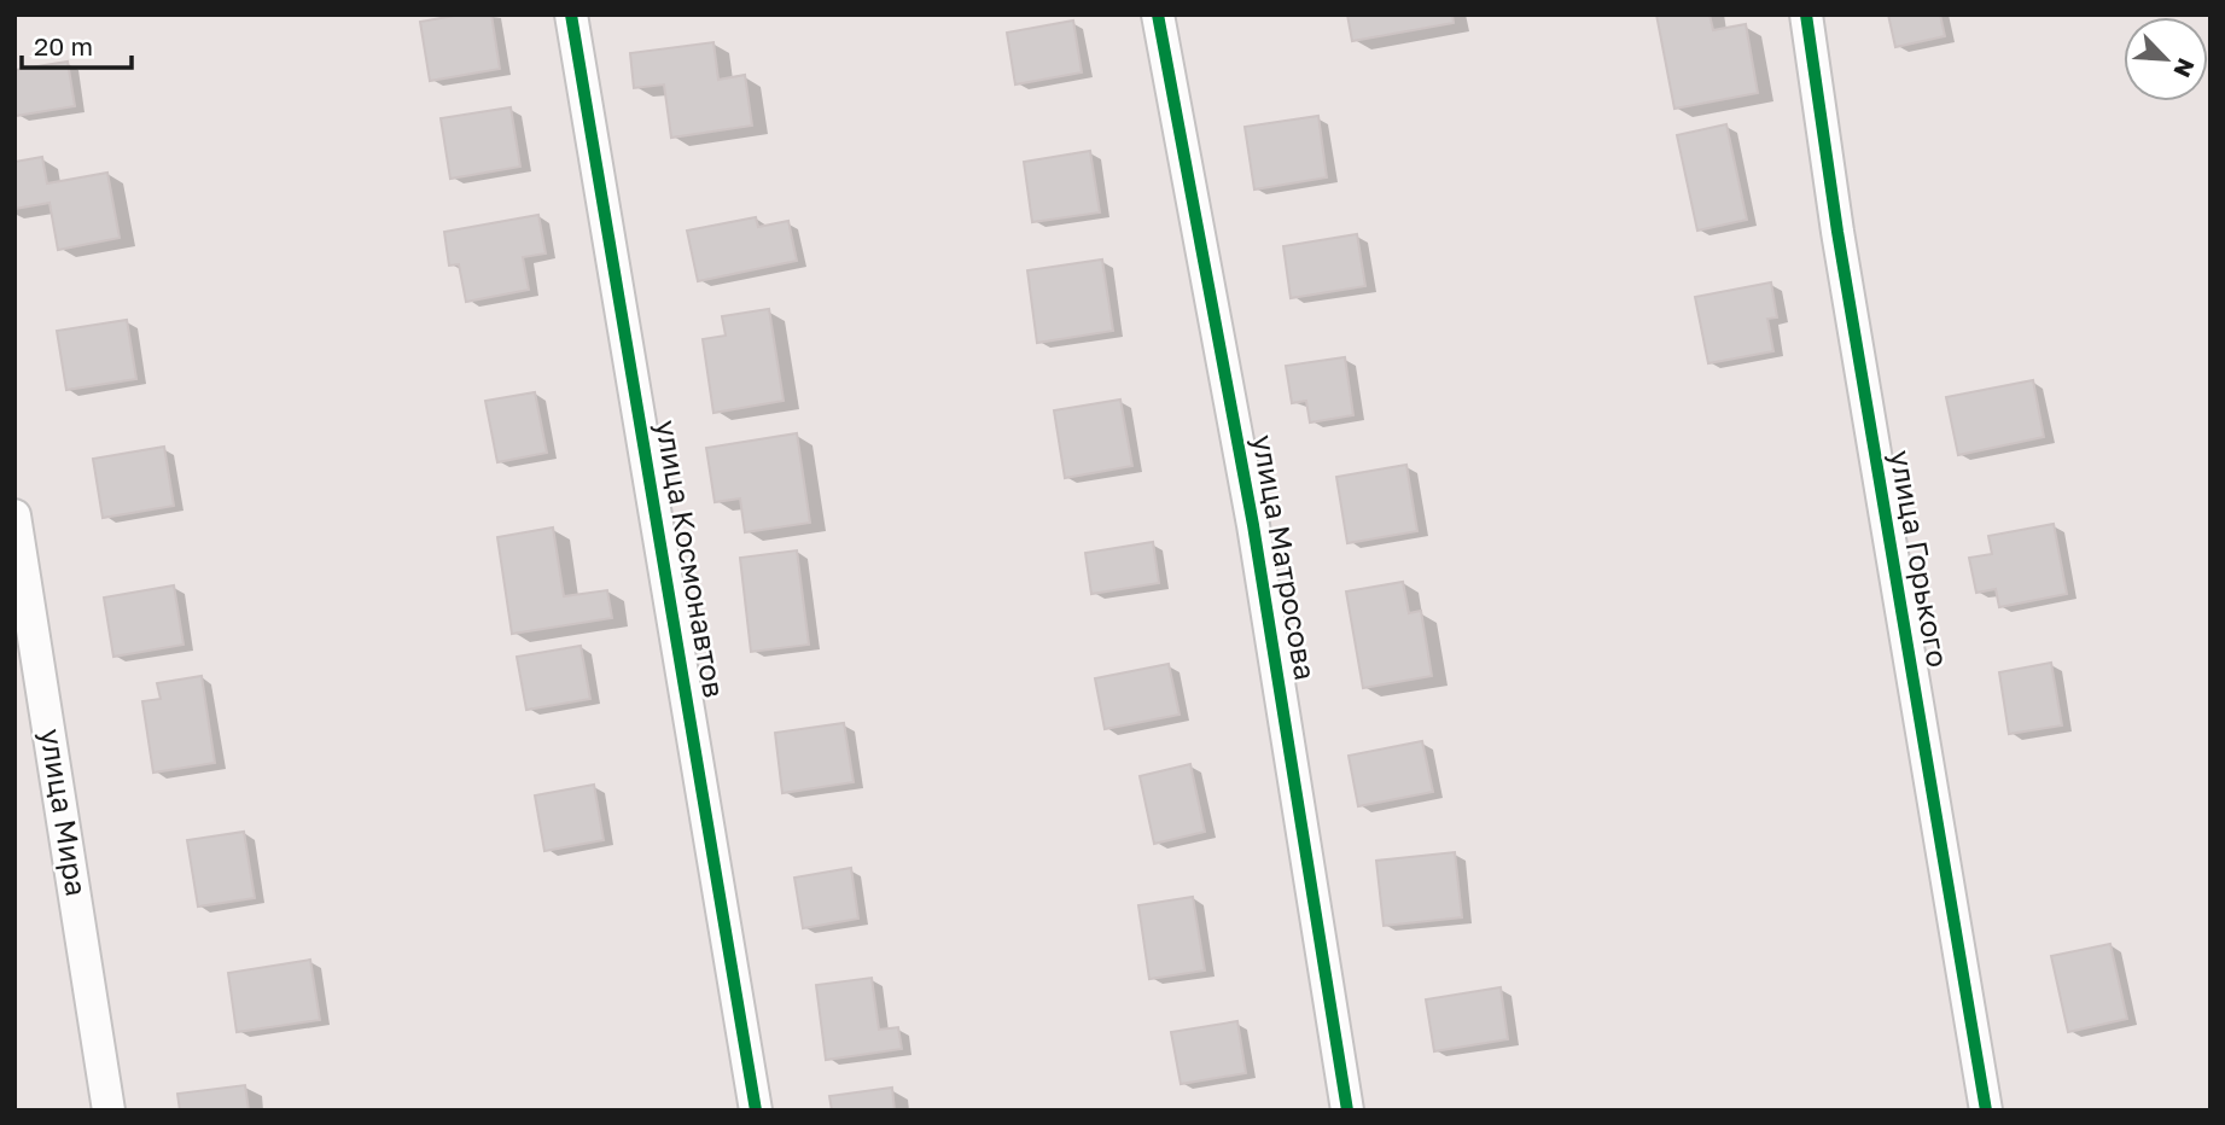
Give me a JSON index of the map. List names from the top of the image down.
{
  "streets": {
    "street": [
      "улица Матросова",
      "улица Космонавтов",
      "улица Горького",
      "улица Мира"
    ]
  },
  "scale_bar": "20 m",
  "north": "bottom right"
}
